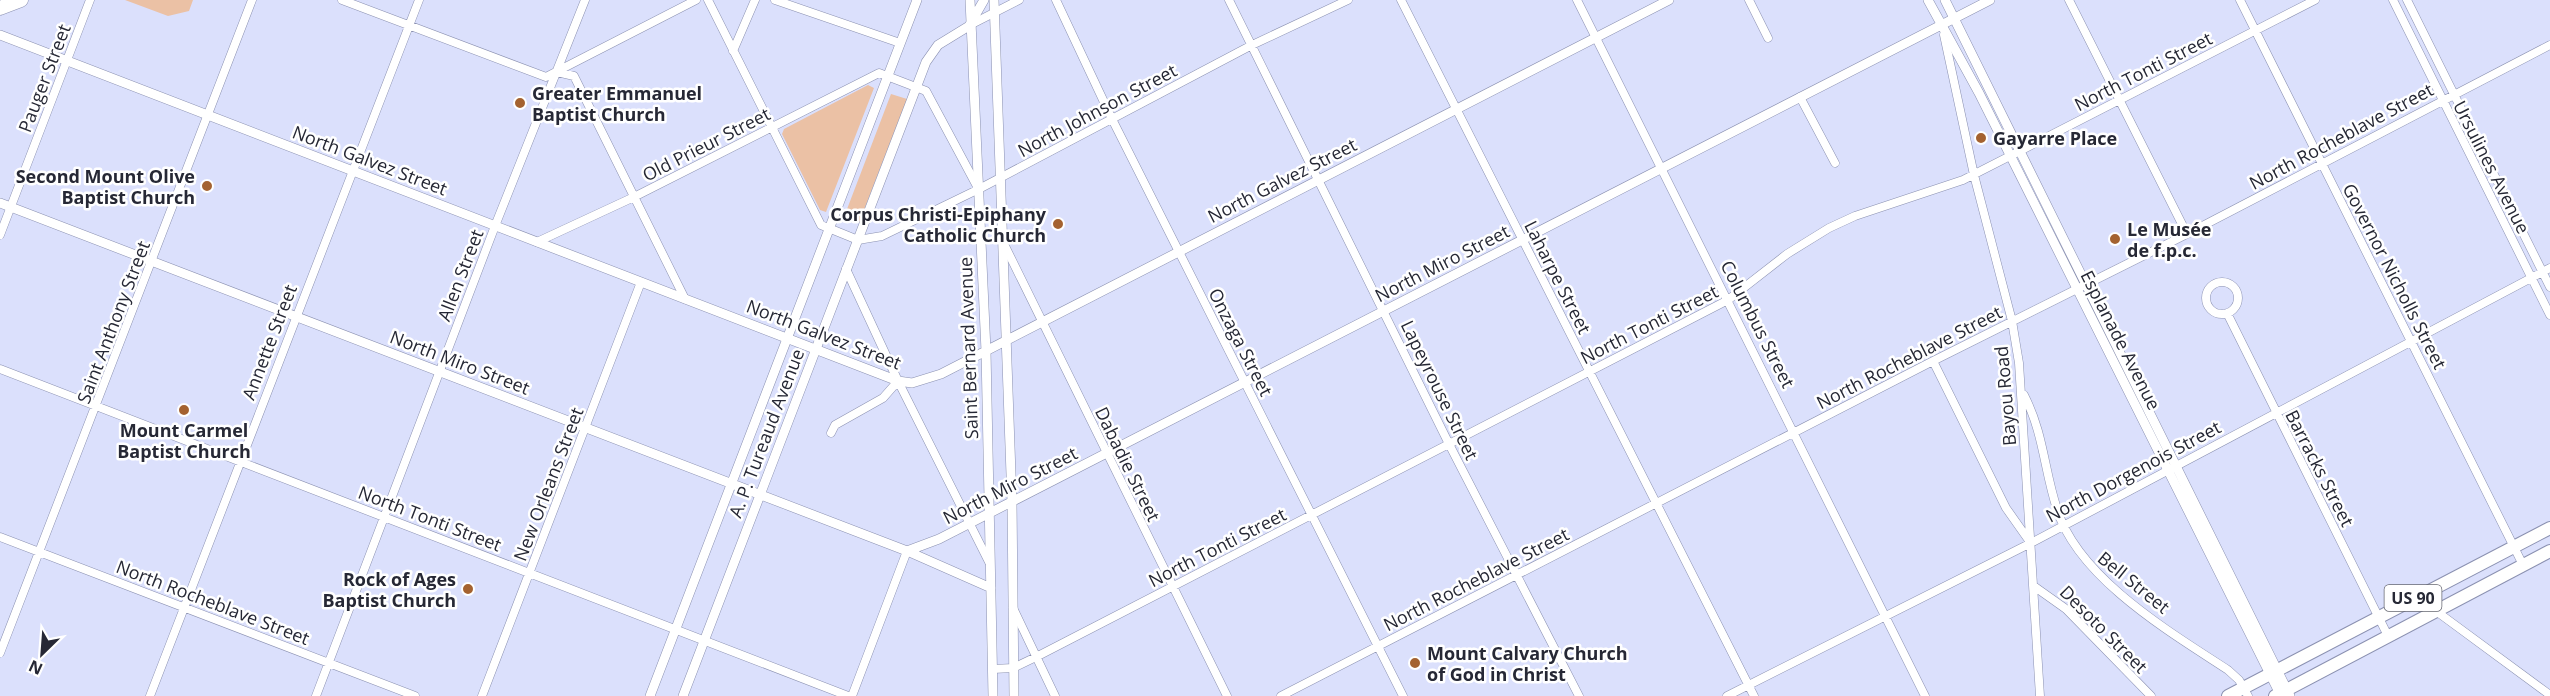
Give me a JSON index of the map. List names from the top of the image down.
{
  "streets": {
    "main road": ["US 90"],
    "street": [
      "North Tonti Street",
      "Pauger Street",
      "North Johnson Street",
      "North Rocheblave Street",
      "Old Prieur Street",
      "North Galvez Street",
      "Ursulines Avenue",
      "North Miro Street",
      "Allen Street",
      "Governor Nicholls Street",
      "Laharpe Street",
      "Saint Anthony Street",
      "Columbus Street",
      "Esplanade Avenue",
      "Annette Street",
      "Onzaga Street",
      "Saint Bernard Avenue",
      "Lapeyrouse Street",
      "Bayou Road",
      "A. P. Tureaud Avenue",
      "Dabadie Street",
      "Barracks Street",
      "North Dorgenois Street",
      "New Orleans Street",
      "Bell Street",
      "Desoto Street"
    ]
  },
  "crossings": [
    ["North Tonti Street", "Allen Street"],
    ["North Tonti Street", "Governor Nicholls Street"],
    ["North Tonti Street", "Laharpe Street"],
    ["North Tonti Street", "Saint Anthony Street"],
    ["North Tonti Street", "Columbus Street"],
    ["North Tonti Street", "Esplanade Avenue"],
    ["North Tonti Street", "Annette Street"],
    ["North Tonti Street", "Onzaga Street"],
    ["North Tonti Street", "Saint Bernard Avenue"],
    ["North Tonti Street", "Lapeyrouse Street"],
    ["North Tonti Street", "Bayou Road"],
    ["North Tonti Street", "A. P. Tureaud Avenue"],
    ["North Tonti Street", "Dabadie Street"],
    ["North Tonti Street", "New Orleans Street"],
    ["Pauger Street", "North Galvez Street"],
    ["Pauger Street", "North Miro Street"],
    ["North Johnson Street", "Onzaga Street"],
    ["North Johnson Street", "Saint Bernard Avenue"],
    ["North Johnson Street", "Lapeyrouse Street"],
    ["North Johnson Street", "A. P. Tureaud Avenue"],
    ["North Rocheblave Street", "Ursulines Avenue"],
    ["North Rocheblave Street", "Allen Street"],
    ["North Rocheblave Street", "Governor Nicholls Street"],
    ["North Rocheblave Street", "Laharpe Street"],
    ["North Rocheblave Street", "Saint Anthony Street"],
    ["North Rocheblave Street", "Columbus Street"],
    ["North Rocheblave Street", "Esplanade Avenue"],
    ["North Rocheblave Street", "Annette Street"],
    ["North Rocheblave Street", "Onzaga Street"],
    ["North Rocheblave Street", "Lapeyrouse Street"],
    ["North Rocheblave Street", "Bayou Road"],
    ["Old Prieur Street", "North Galvez Street"],
    ["Old Prieur Street", "A. P. Tureaud Avenue"],
    ["North Galvez Street", "Allen Street"],
    ["North Galvez Street", "Laharpe Street"],
    ["North Galvez Street", "Saint Anthony Street"],
    ["North Galvez Street", "Columbus Street"],
    ["North Galvez Street", "Annette Street"],
    ["North Galvez Street", "Onzaga Street"],
    ["North Galvez Street", "Saint Bernard Avenue"],
    ["North Galvez Street", "Lapeyrouse Street"],
    ["North Galvez Street", "A. P. Tureaud Avenue"],
    ["North Galvez Street", "Dabadie Street"],
    ["North Galvez Street", "New Orleans Street"],
    ["Ursulines Avenue", "North Dorgenois Street"],
    ["North Miro Street", "Allen Street"],
    ["North Miro Street", "Laharpe Street"],
    ["North Miro Street", "Saint Anthony Street"],
    ["North Miro Street", "Columbus Street"],
    ["North Miro Street", "Esplanade Avenue"],
    ["North Miro Street", "Annette Street"],
    ["North Miro Street", "Onzaga Street"],
    ["North Miro Street", "Saint Bernard Avenue"],
    ["North Miro Street", "Lapeyrouse Street"],
    ["North Miro Street", "Bayou Road"],
    ["North Miro Street", "A. P. Tureaud Avenue"],
    ["North Miro Street", "Dabadie Street"],
    ["North Miro Street", "New Orleans Street"],
    ["Governor Nicholls Street", "North Dorgenois Street"],
    ["Governor Nicholls Street", "US 90"],
    ["Laharpe Street", "North Dorgenois Street"],
    ["Columbus Street", "North Dorgenois Street"],
    ["Esplanade Avenue", "Bayou Road"],
    ["Esplanade Avenue", "North Dorgenois Street"],
    ["Esplanade Avenue", "US 90"],
    ["Saint Bernard Avenue", "A. P. Tureaud Avenue"],
    ["Bayou Road", "North Dorgenois Street"],
    ["Bayou Road", "Bell Street"],
    ["Bayou Road", "Desoto Street"],
    ["Barracks Street", "North Dorgenois Street"],
    ["Barracks Street", "US 90"],
    ["North Dorgenois Street", "Bell Street"],
    ["Bell Street", "US 90"]
  ],
  "places": [
    "Greater Emmanuel Baptist Church",
    "Gayarre Place",
    "Second Mount Olive Baptist Church",
    "Corpus Christi-Epiphany Catholic Church",
    "Le Musée de f.p.c.",
    "Mount Carmel Baptist Church",
    "Rock of Ages Baptist Church",
    "Mount Calvary Church of God in Christ"
  ],
  "north": "bottom left"
}
